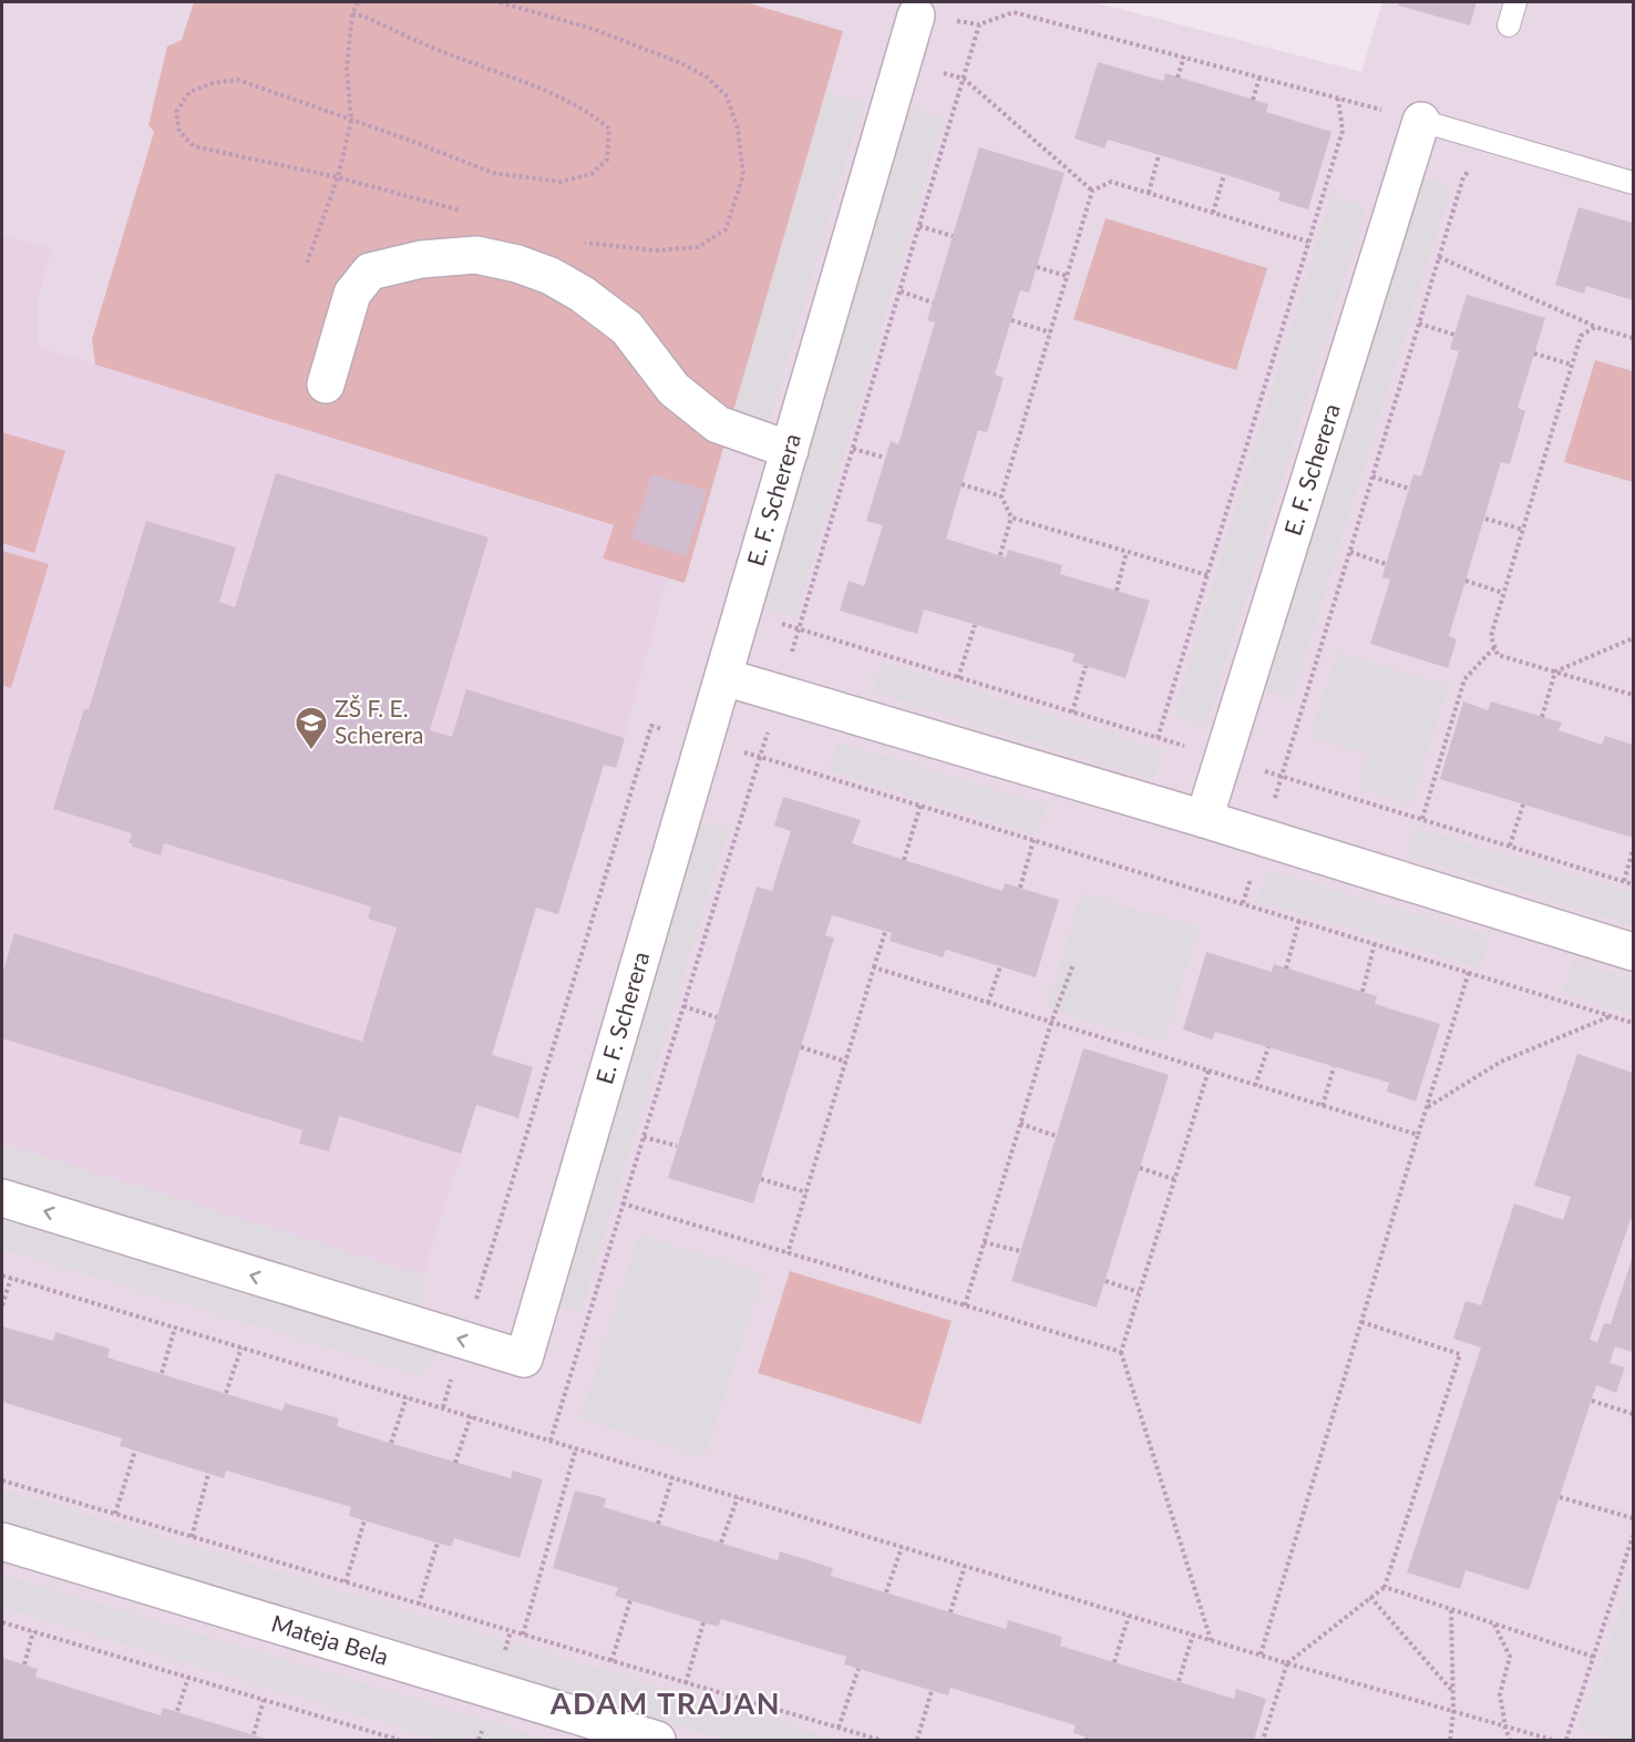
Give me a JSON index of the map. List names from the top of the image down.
{
  "streets": {
    "street": ["E. F. Scherera", "Mateja Bela"]
  },
  "districts": ["ADAM TRAJAN"],
  "places": {
    "school or university": ["ZŠ F. E. Scherera"]
  }
}
